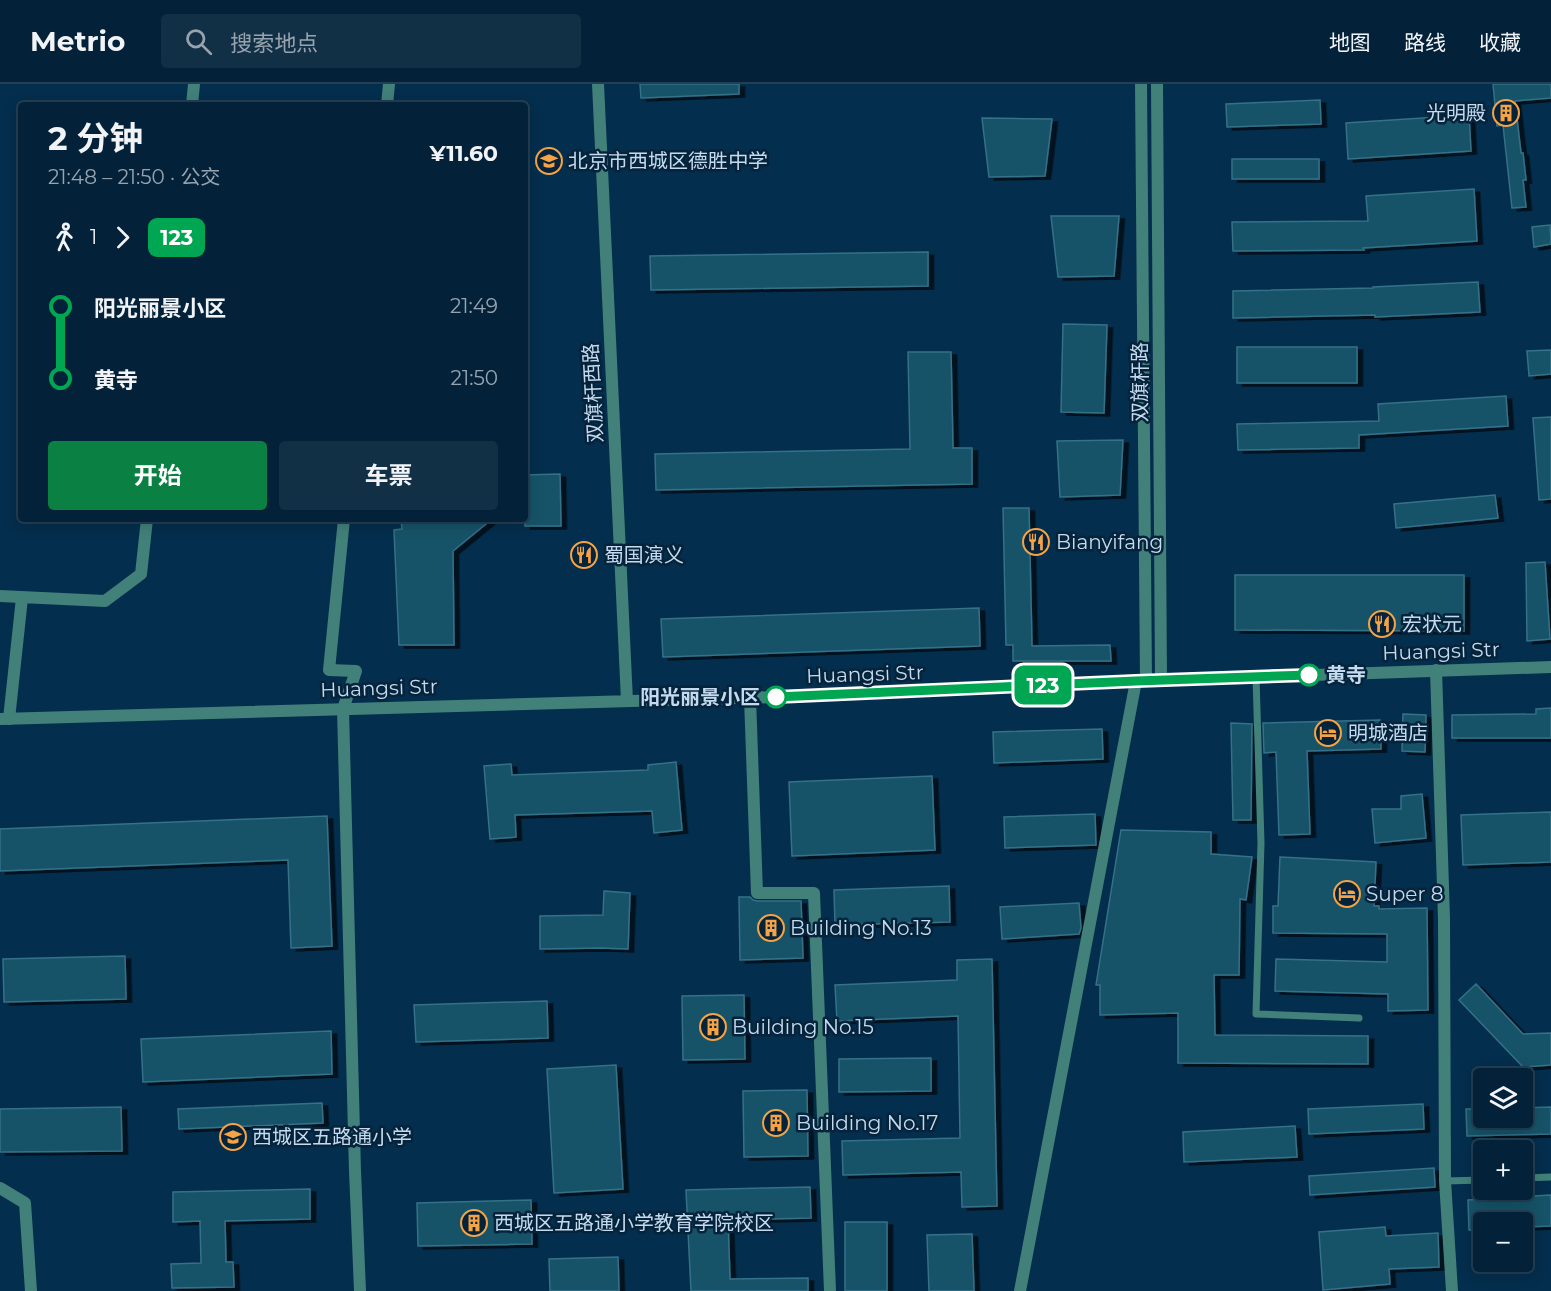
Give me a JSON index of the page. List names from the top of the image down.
{
  "streets": {
    "street": ["双旗杆路", "双旗杆西路", "Huangsi Str"]
  },
  "crossings": [
    ["双旗杆路", "Huangsi Str"],
    ["双旗杆西路", "Huangsi Str"]
  ],
  "places": {
    "building": [
      "光明殿",
      "Building No.13",
      "Building No.15",
      "Building No.17",
      "西城区五路通小学教育学院校区"
    ],
    "school or university": ["北京市西城区德胜中学", "西城区五路通小学"],
    "restaurant": ["Bianyifang", "蜀国演义", "宏状元"],
    "other": ["黄寺", "阳光丽景小区"],
    "hotel": ["明城酒店", "Super 8"]
  },
  "lines": ["bus line 123"],
  "page": {
    "header": "Metrio",
    "search": "搜索地点",
    "nav": ["地图", "路线", "收藏"],
    "on_map": "123",
    "heading": ["2 分钟", "21:48 – 21:50 · 公交", "¥11.60"],
    "legs": ["1", "123"],
    "list": [
      {
        "name": "阳光丽景小区",
        "value": "21:49"
      },
      {
        "name": "黄寺",
        "value": "21:50"
      }
    ],
    "buttons": ["开始", "车票"],
    "map_buttons": ["+", "−"]
  }
}
